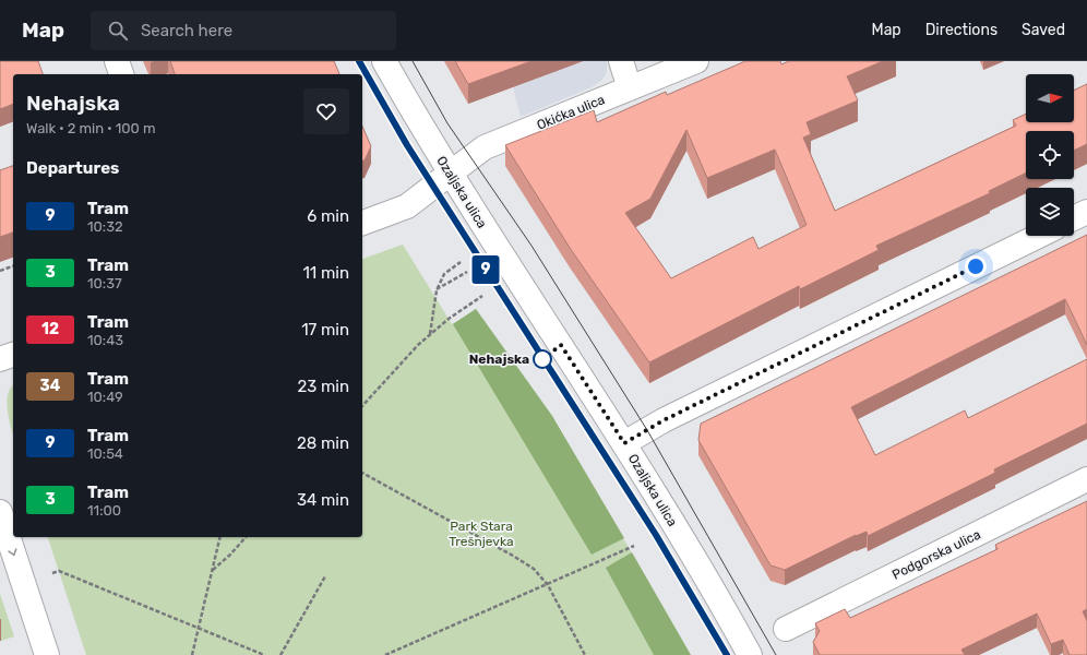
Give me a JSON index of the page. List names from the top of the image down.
{
  "streets": {
    "street": ["Okićka ulica", "Ozaljska ulica", "Podgorska ulica"]
  },
  "crossings": [
    ["Okićka ulica", "Ozaljska ulica"]
  ],
  "parks": ["Park Stara Trešnjevka"],
  "places": ["Nehajska"],
  "lines": ["tram line 9"],
  "north": "right",
  "page": {
    "header": "Map",
    "search": "Search here",
    "nav": ["Map", "Directions", "Saved"],
    "on_map": "9",
    "heading": [
      ["Nehajska", "Walk · 2 min · 100 m"],
      "Departures"
    ],
    "list": [
      {
        "mark": "9",
        "name": "Tram",
        "note": "10:32",
        "value": "6 min"
      },
      {
        "mark": "3",
        "name": "Tram",
        "note": "10:37",
        "value": "11 min"
      },
      {
        "mark": "12",
        "name": "Tram",
        "note": "10:43",
        "value": "17 min"
      },
      {
        "mark": "34",
        "name": "Tram",
        "note": "10:49",
        "value": "23 min"
      },
      {
        "mark": "9",
        "name": "Tram",
        "note": "10:54",
        "value": "28 min"
      },
      {
        "mark": "3",
        "name": "Tram",
        "note": "11:00",
        "value": "34 min"
      }
    ]
  }
}
